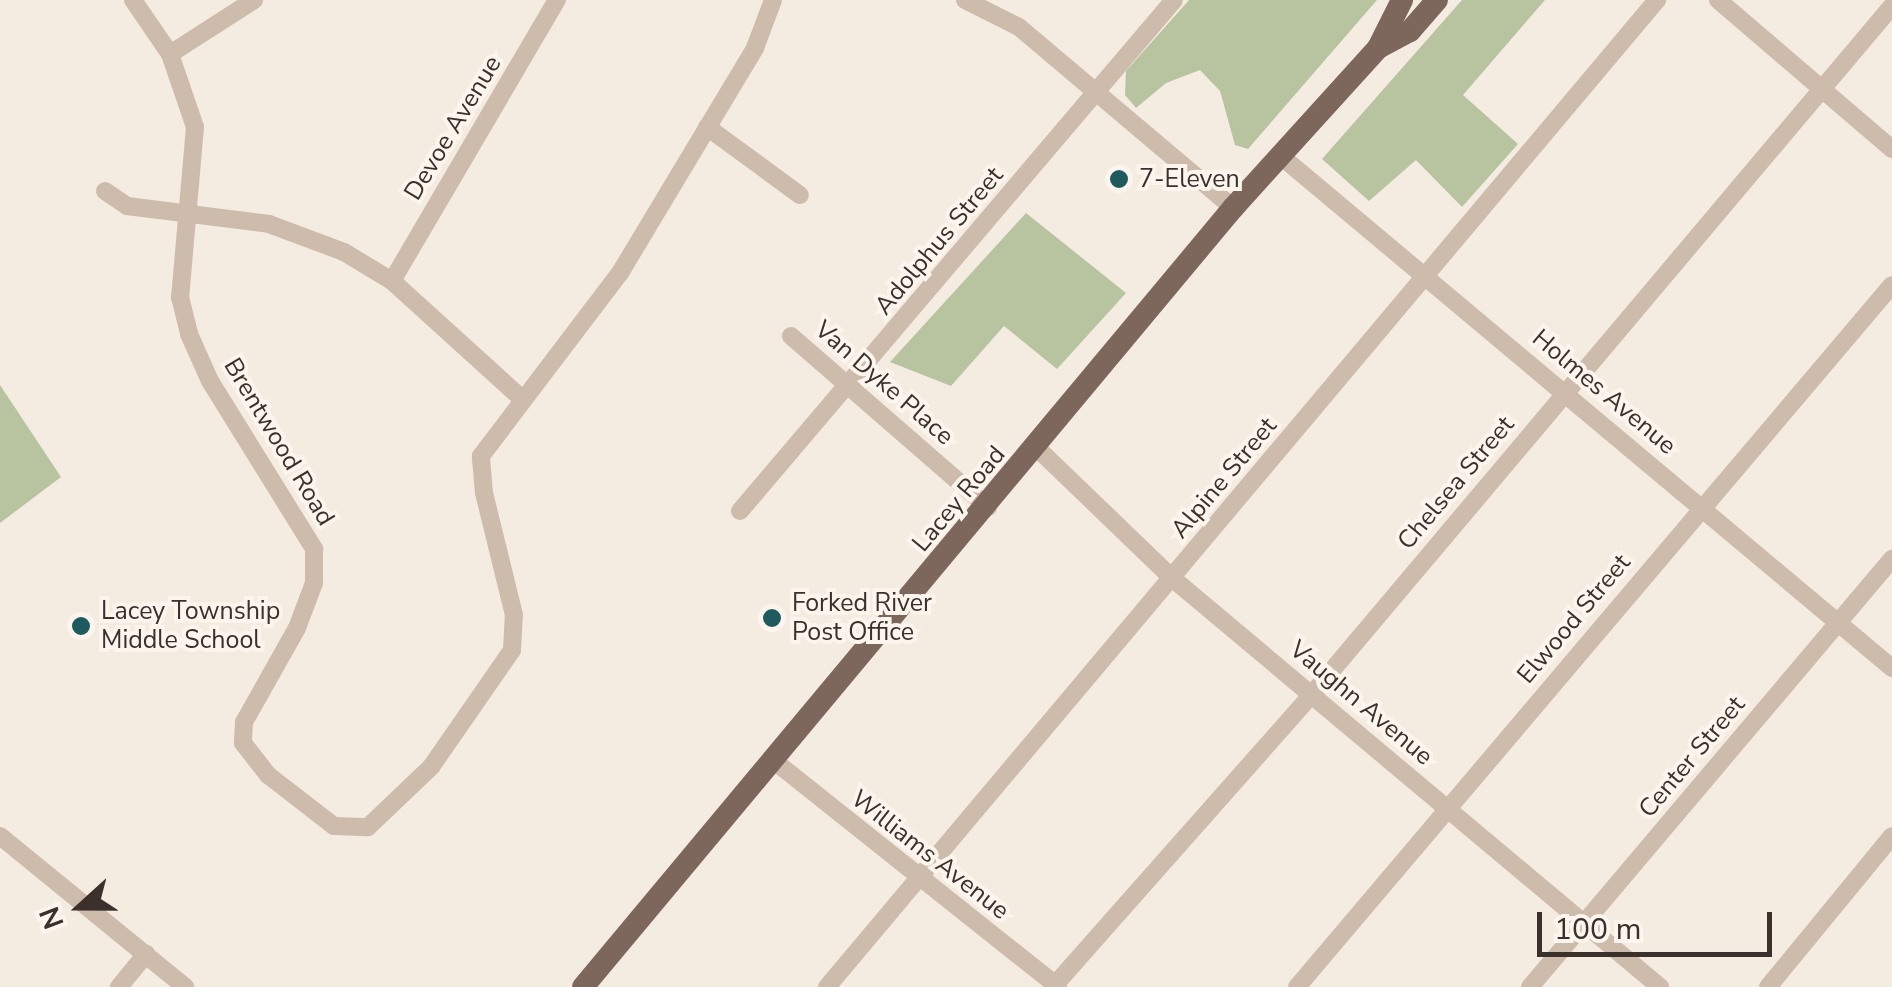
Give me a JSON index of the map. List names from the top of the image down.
{
  "streets": {
    "main road": ["Lacey Road"],
    "street": [
      "Devoe Avenue",
      "Adolphus Street",
      "Van Dyke Place",
      "Holmes Avenue",
      "Brentwood Road",
      "Alpine Street",
      "Chelsea Street",
      "Elwood Street",
      "Vaughn Avenue",
      "Center Street",
      "Williams Avenue"
    ]
  },
  "crossings": [
    ["Adolphus Street", "Van Dyke Place"],
    ["Van Dyke Place", "Lacey Road"],
    ["Holmes Avenue", "Alpine Street"],
    ["Holmes Avenue", "Chelsea Street"],
    ["Holmes Avenue", "Lacey Road"],
    ["Holmes Avenue", "Elwood Street"],
    ["Holmes Avenue", "Center Street"],
    ["Alpine Street", "Vaughn Avenue"],
    ["Alpine Street", "Williams Avenue"],
    ["Chelsea Street", "Vaughn Avenue"],
    ["Chelsea Street", "Williams Avenue"],
    ["Lacey Road", "Vaughn Avenue"],
    ["Lacey Road", "Williams Avenue"],
    ["Elwood Street", "Vaughn Avenue"],
    ["Vaughn Avenue", "Center Street"]
  ],
  "places": ["7-Eleven", "Forked River Post Office", "Lacey Township Middle School"],
  "scale_bar": "100 m",
  "north": "left"
}
